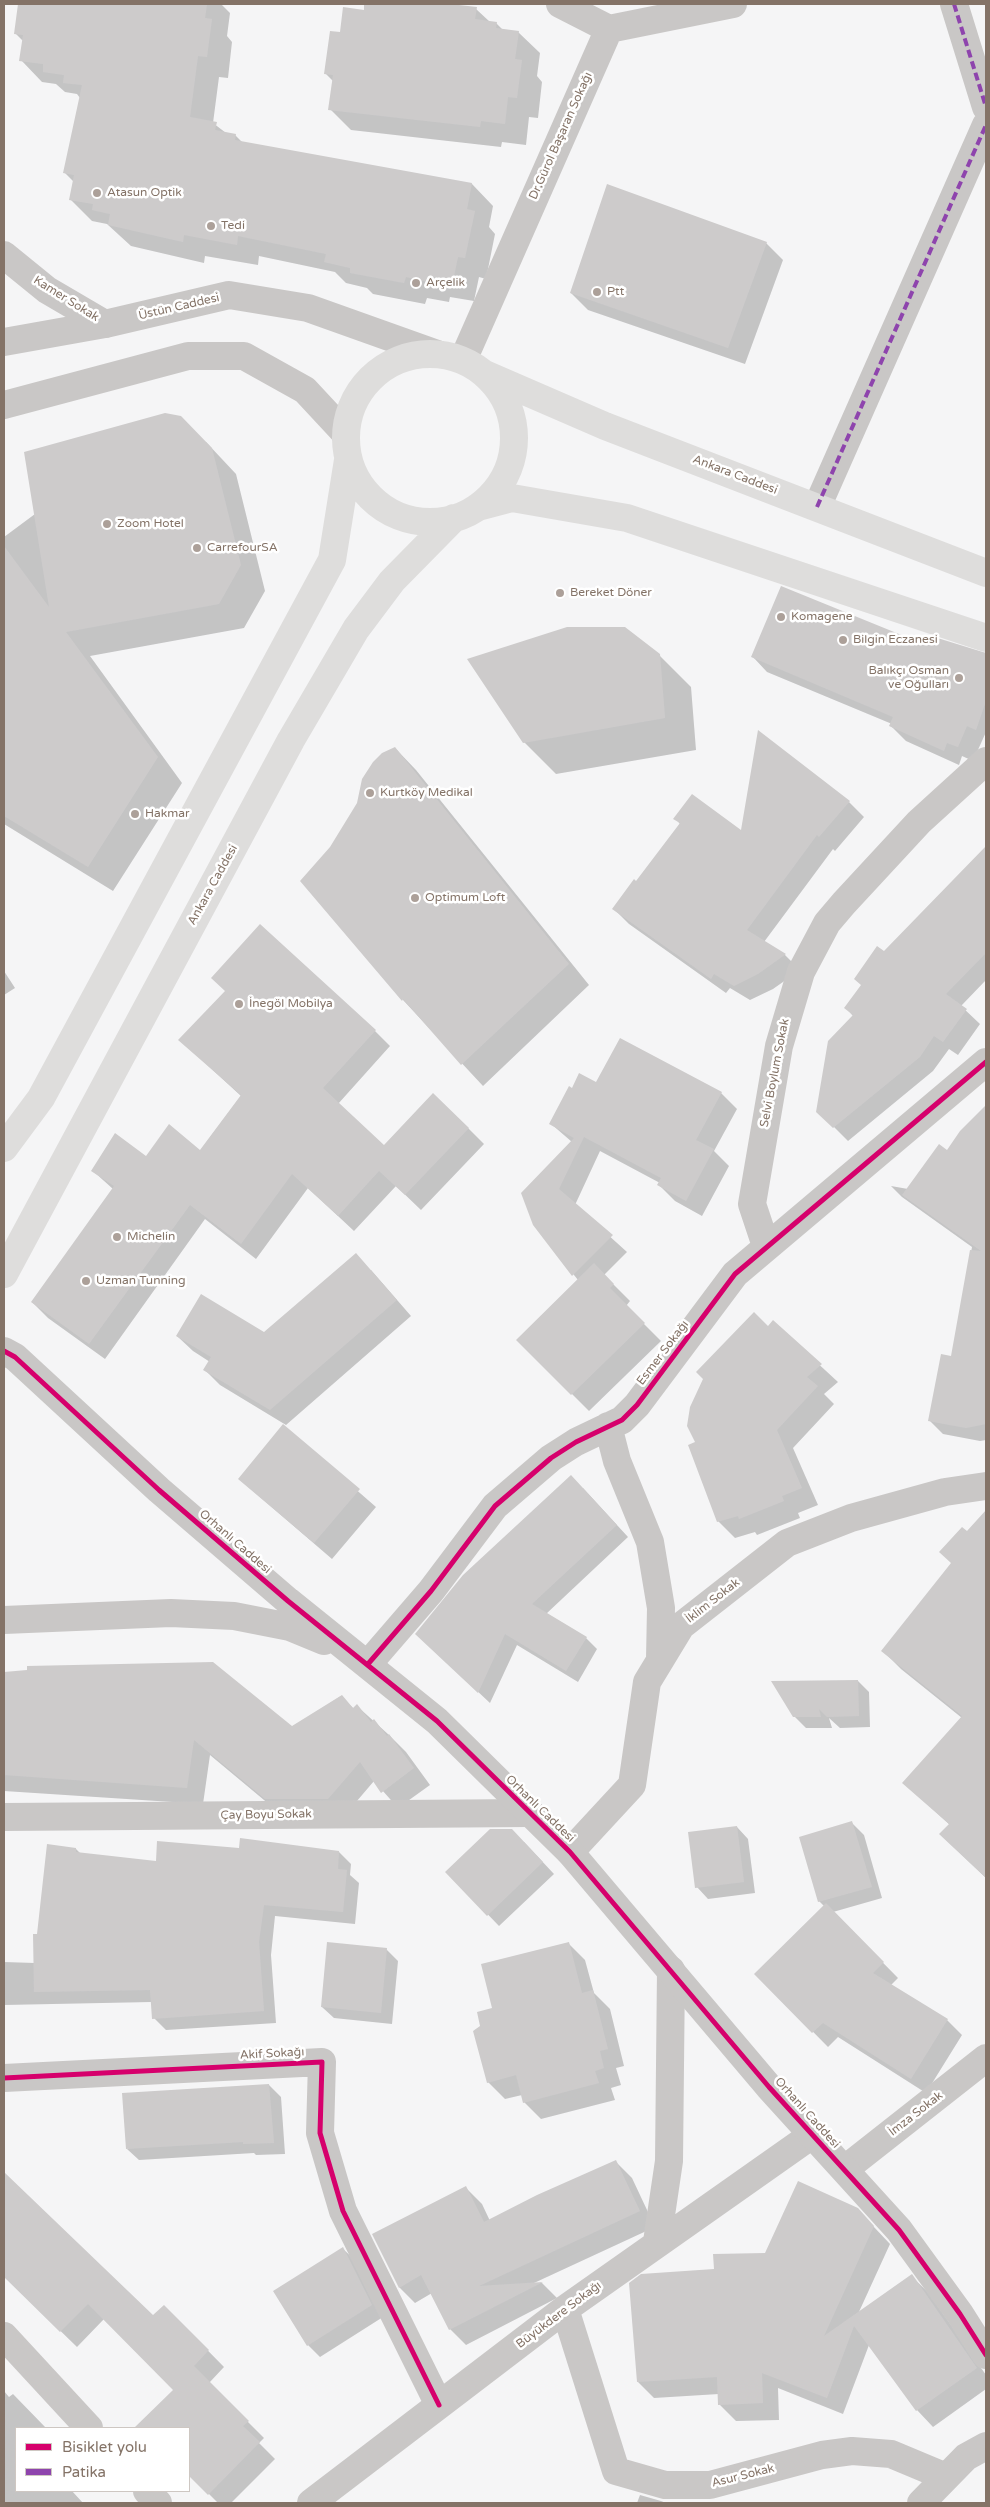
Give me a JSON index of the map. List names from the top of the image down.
{
  "streets": {
    "main road": ["Ankara Caddesi"],
    "street": [
      "Dr.Gürol Başaran Sokağı",
      "Kamer Sokak",
      "Üstün Caddesi",
      "Selvi Boylum Sokak",
      "Esmer Sokağı",
      "Orhanlı Caddesi",
      "İklim Sokak",
      "Çay Boyu Sokak",
      "Akif Sokağı",
      "İmza Sokak",
      "Büyükdere Sokağı",
      "Asur Sokak"
    ]
  },
  "crossings": [
    ["Dr.Gürol Başaran Sokağı", "Üstün Caddesi"],
    ["Dr.Gürol Başaran Sokağı", "Ankara Caddesi"],
    ["Kamer Sokak", "Üstün Caddesi"],
    ["Üstün Caddesi", "Ankara Caddesi"],
    ["Selvi Boylum Sokak", "Esmer Sokağı"],
    ["Esmer Sokağı", "Orhanlı Caddesi"],
    ["Orhanlı Caddesi", "İklim Sokak"],
    ["Orhanlı Caddesi", "Çay Boyu Sokak"],
    ["Orhanlı Caddesi", "İmza Sokak"],
    ["Orhanlı Caddesi", "Büyükdere Sokağı"],
    ["Akif Sokağı", "Büyükdere Sokağı"],
    ["Büyükdere Sokağı", "Asur Sokak"]
  ],
  "places": [
    "Atasun Optik",
    "Tedi",
    "Arçelik",
    "Ptt",
    "Zoom Hotel",
    "CarrefourSA",
    "Bereket Döner",
    "Komagene",
    "Bilgin Eczanesi",
    "Balıkçı Osman ve Oğulları",
    "Kurtköy Medikal",
    "Hakmar",
    "Optimum Loft",
    "İnegöl Mobilya",
    "Michelin",
    "Uzman Tunning"
  ],
  "legend": ["Bisiklet yolu", "Patika"]
}
